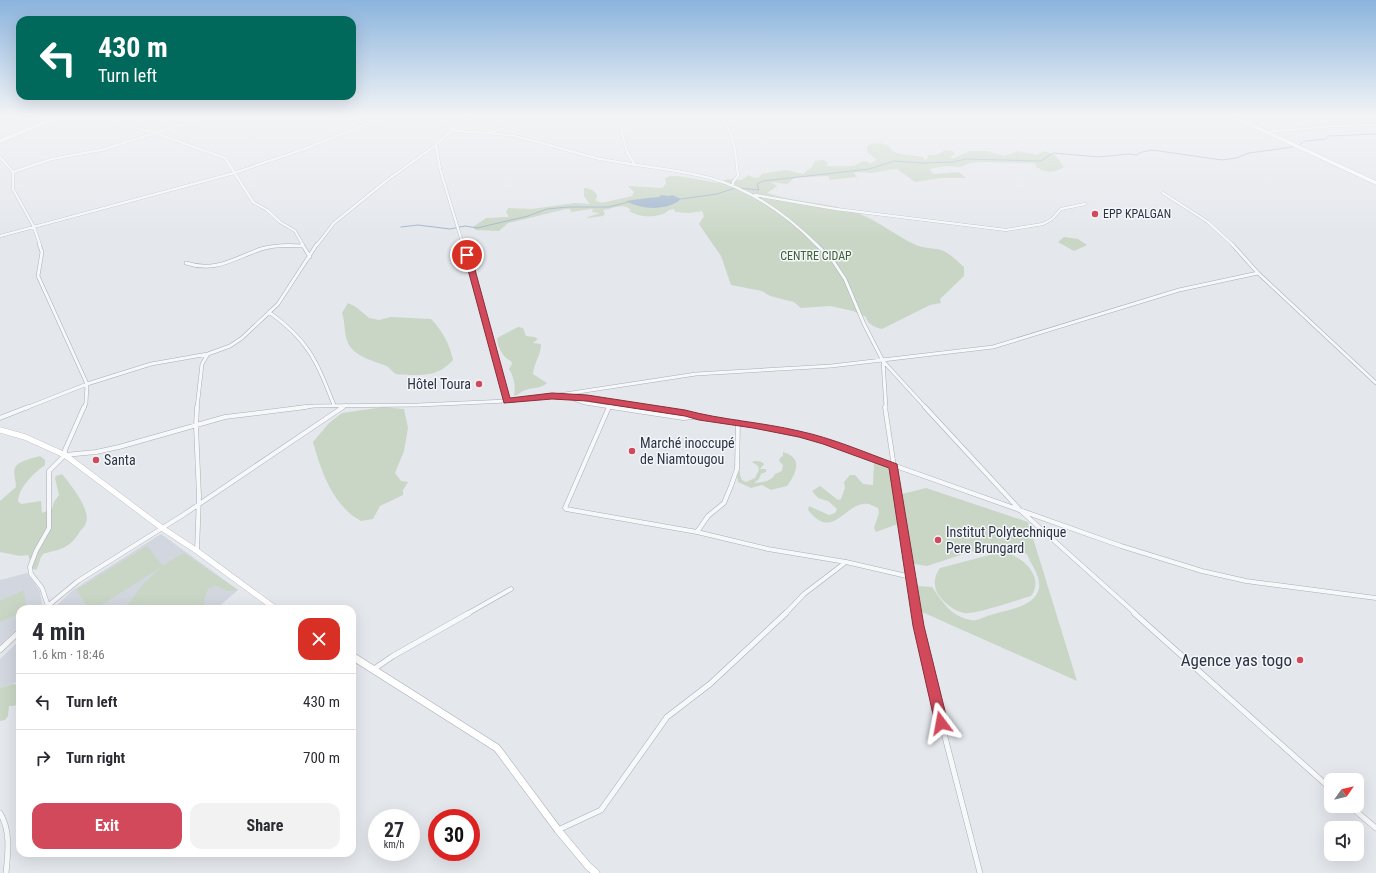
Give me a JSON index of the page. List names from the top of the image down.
{
  "parks": ["CENTRE CIDAP"],
  "places": [
    "EPP KPALGAN",
    "Hôtel Toura",
    "Marché inoccupé de Niamtougou",
    "Santa",
    "Institut Polytechnique Pere Brungard",
    "Agence yas togo"
  ],
  "north": "top right",
  "page": {
    "turn": ["430 m", "Turn left"],
    "heading": ["4 min", "1.6 km · 18:46"],
    "list": [
      {
        "name": "Turn left",
        "value": "430 m"
      },
      {
        "name": "Turn right",
        "value": "700 m"
      }
    ],
    "buttons": ["Exit", "Share"],
    "speed": "27 km/h",
    "limit": "30"
  }
}
